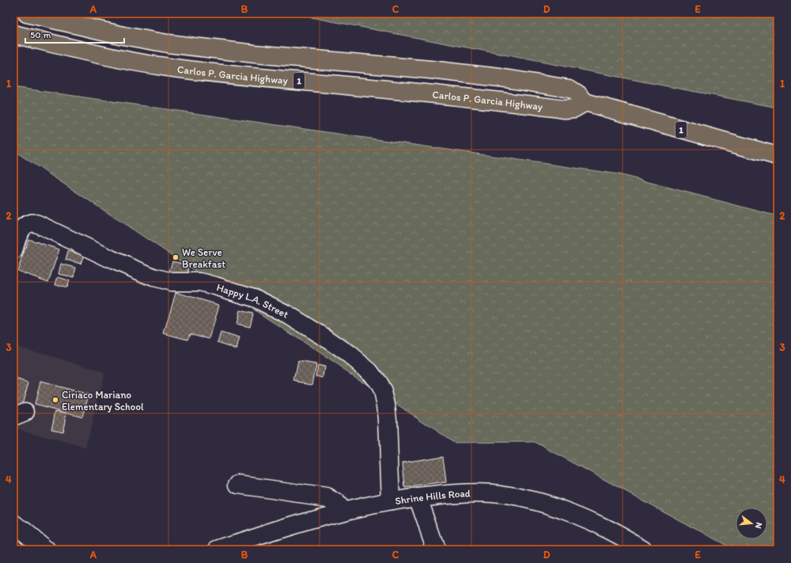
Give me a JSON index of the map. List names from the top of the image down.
{
  "streets": {
    "highway": ["Carlos P. Garcia Highway", "1"],
    "street": ["Happy L.A. Street", "Shrine Hills Road"]
  },
  "crossings": [
    ["Carlos P. Garcia Highway", "1"],
    ["Happy L.A. Street", "Shrine Hills Road"]
  ],
  "places": ["We Serve Breakfast", "Ciriaco Mariano Elementary School"],
  "scale_bar": "50 m",
  "north": "right",
  "grid": {
    "columns": [
      "A",
      "B",
      "C",
      "D",
      "E"
    ],
    "rows": [
      "1",
      "2",
      "3",
      "4"
    ]
  }
}
